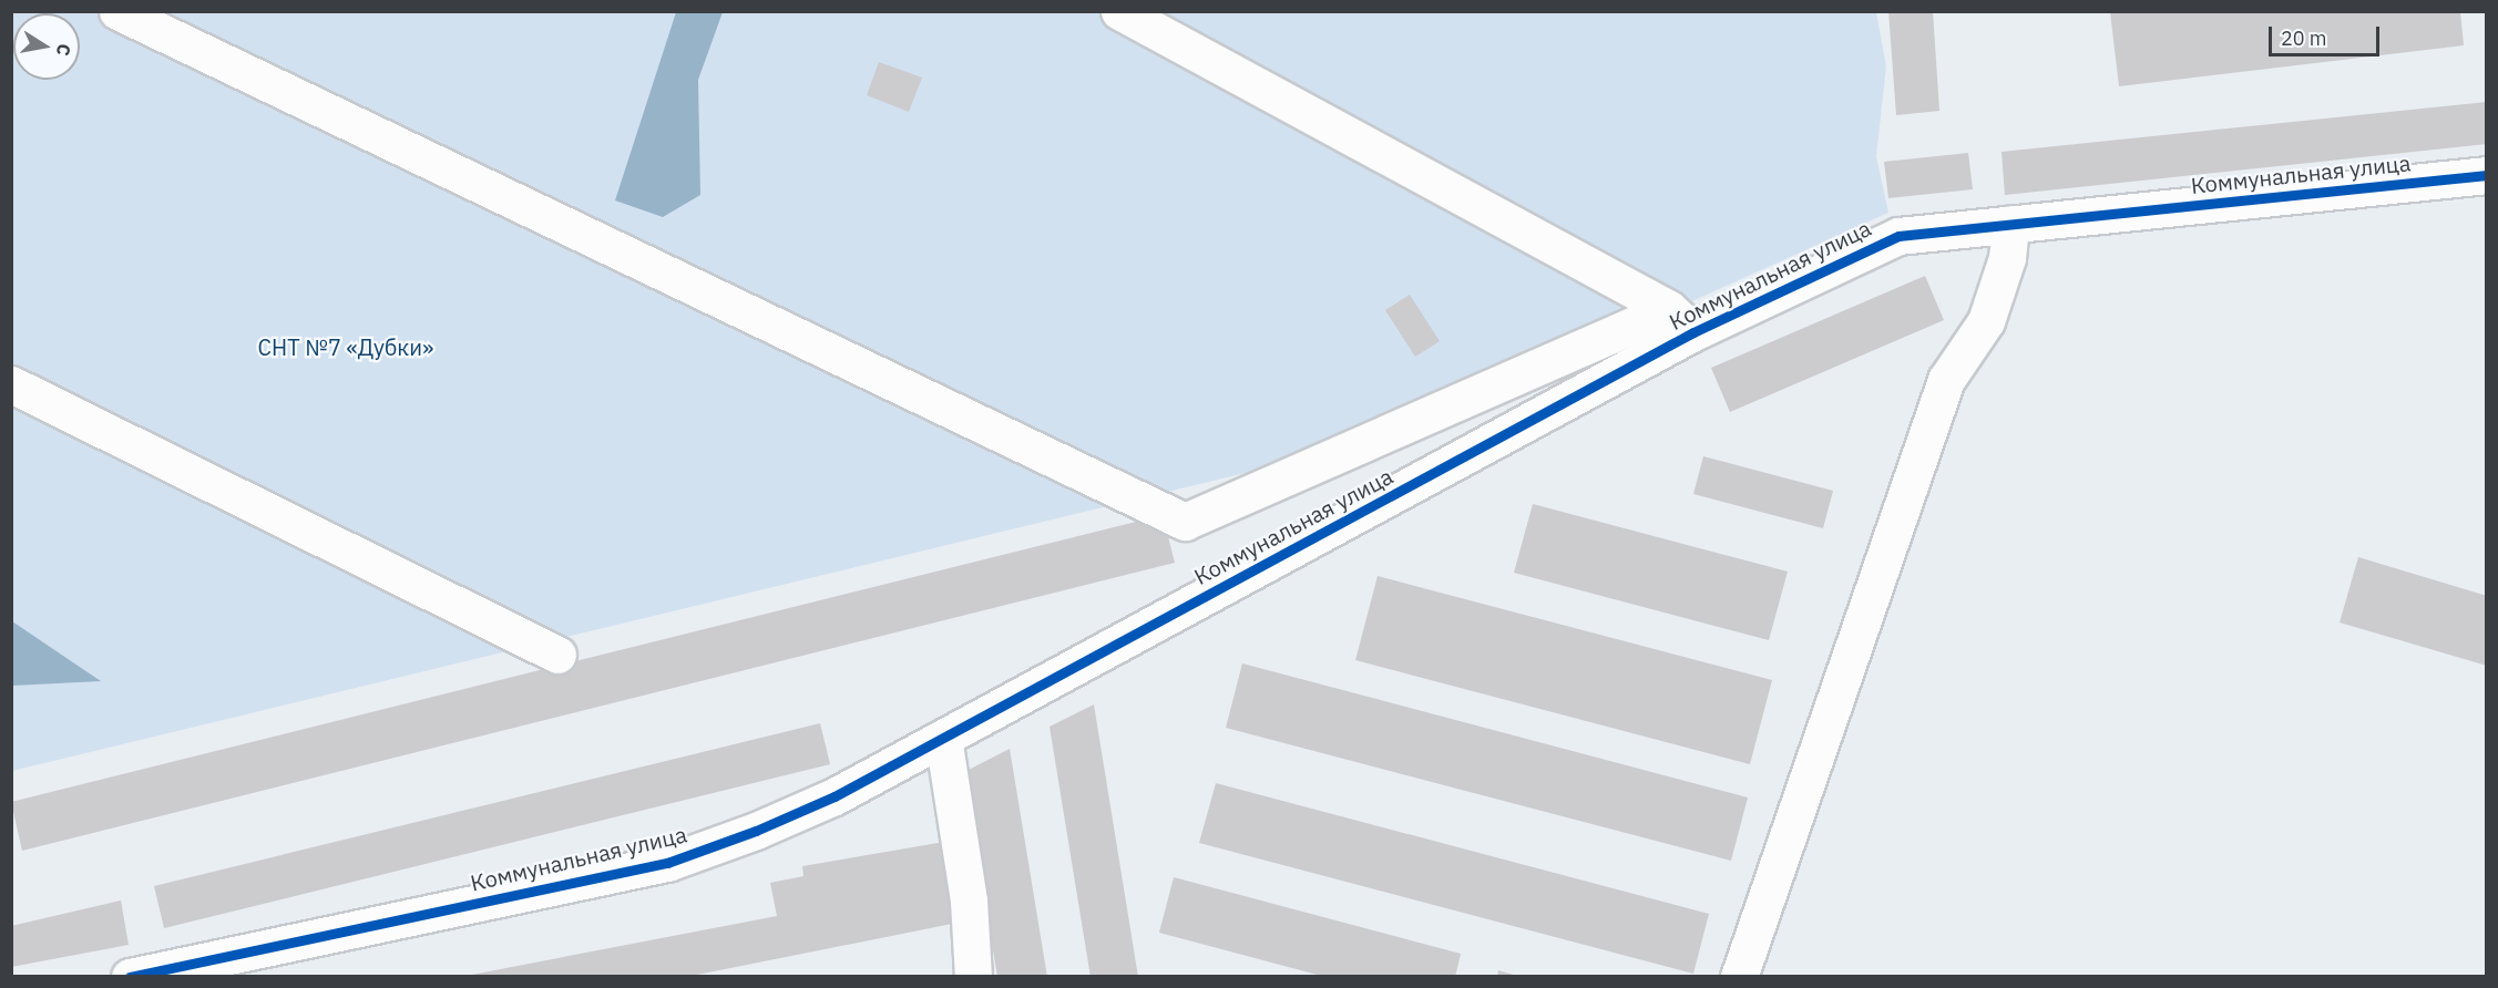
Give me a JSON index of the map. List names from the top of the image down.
{
  "streets": {
    "street": ["Коммунальная улица"]
  },
  "parks": ["СНТ №7 «Дубки»"],
  "scale_bar": "20 m",
  "north": "right"
}
